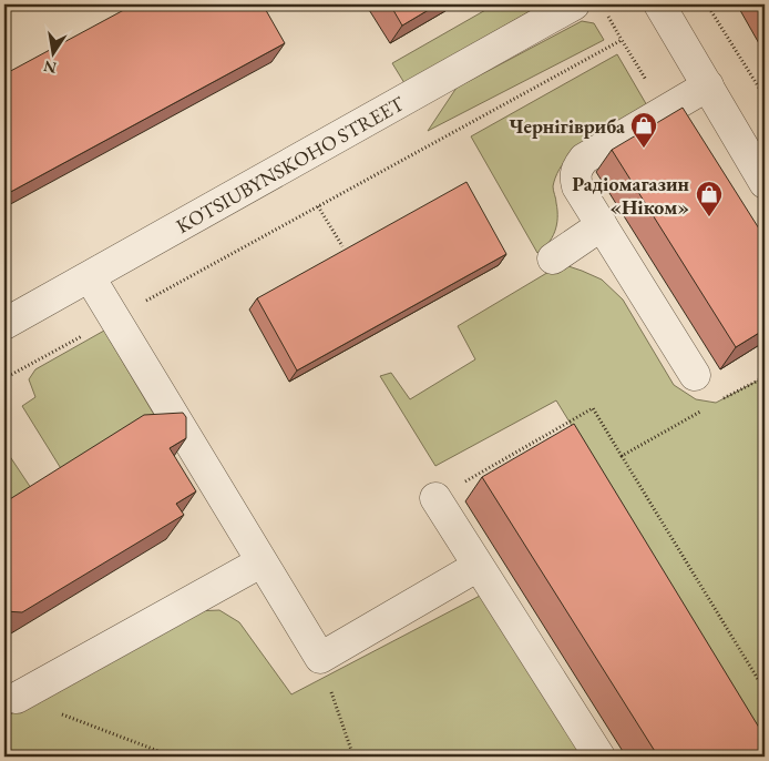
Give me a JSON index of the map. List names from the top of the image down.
{
  "streets": {
    "street": ["KOTSIUBYNSKOHO STREET"]
  },
  "places": {
    "shop": ["Чернігівриба", "Радіомагазин «Ніком»"]
  },
  "north": "bottom"
}
